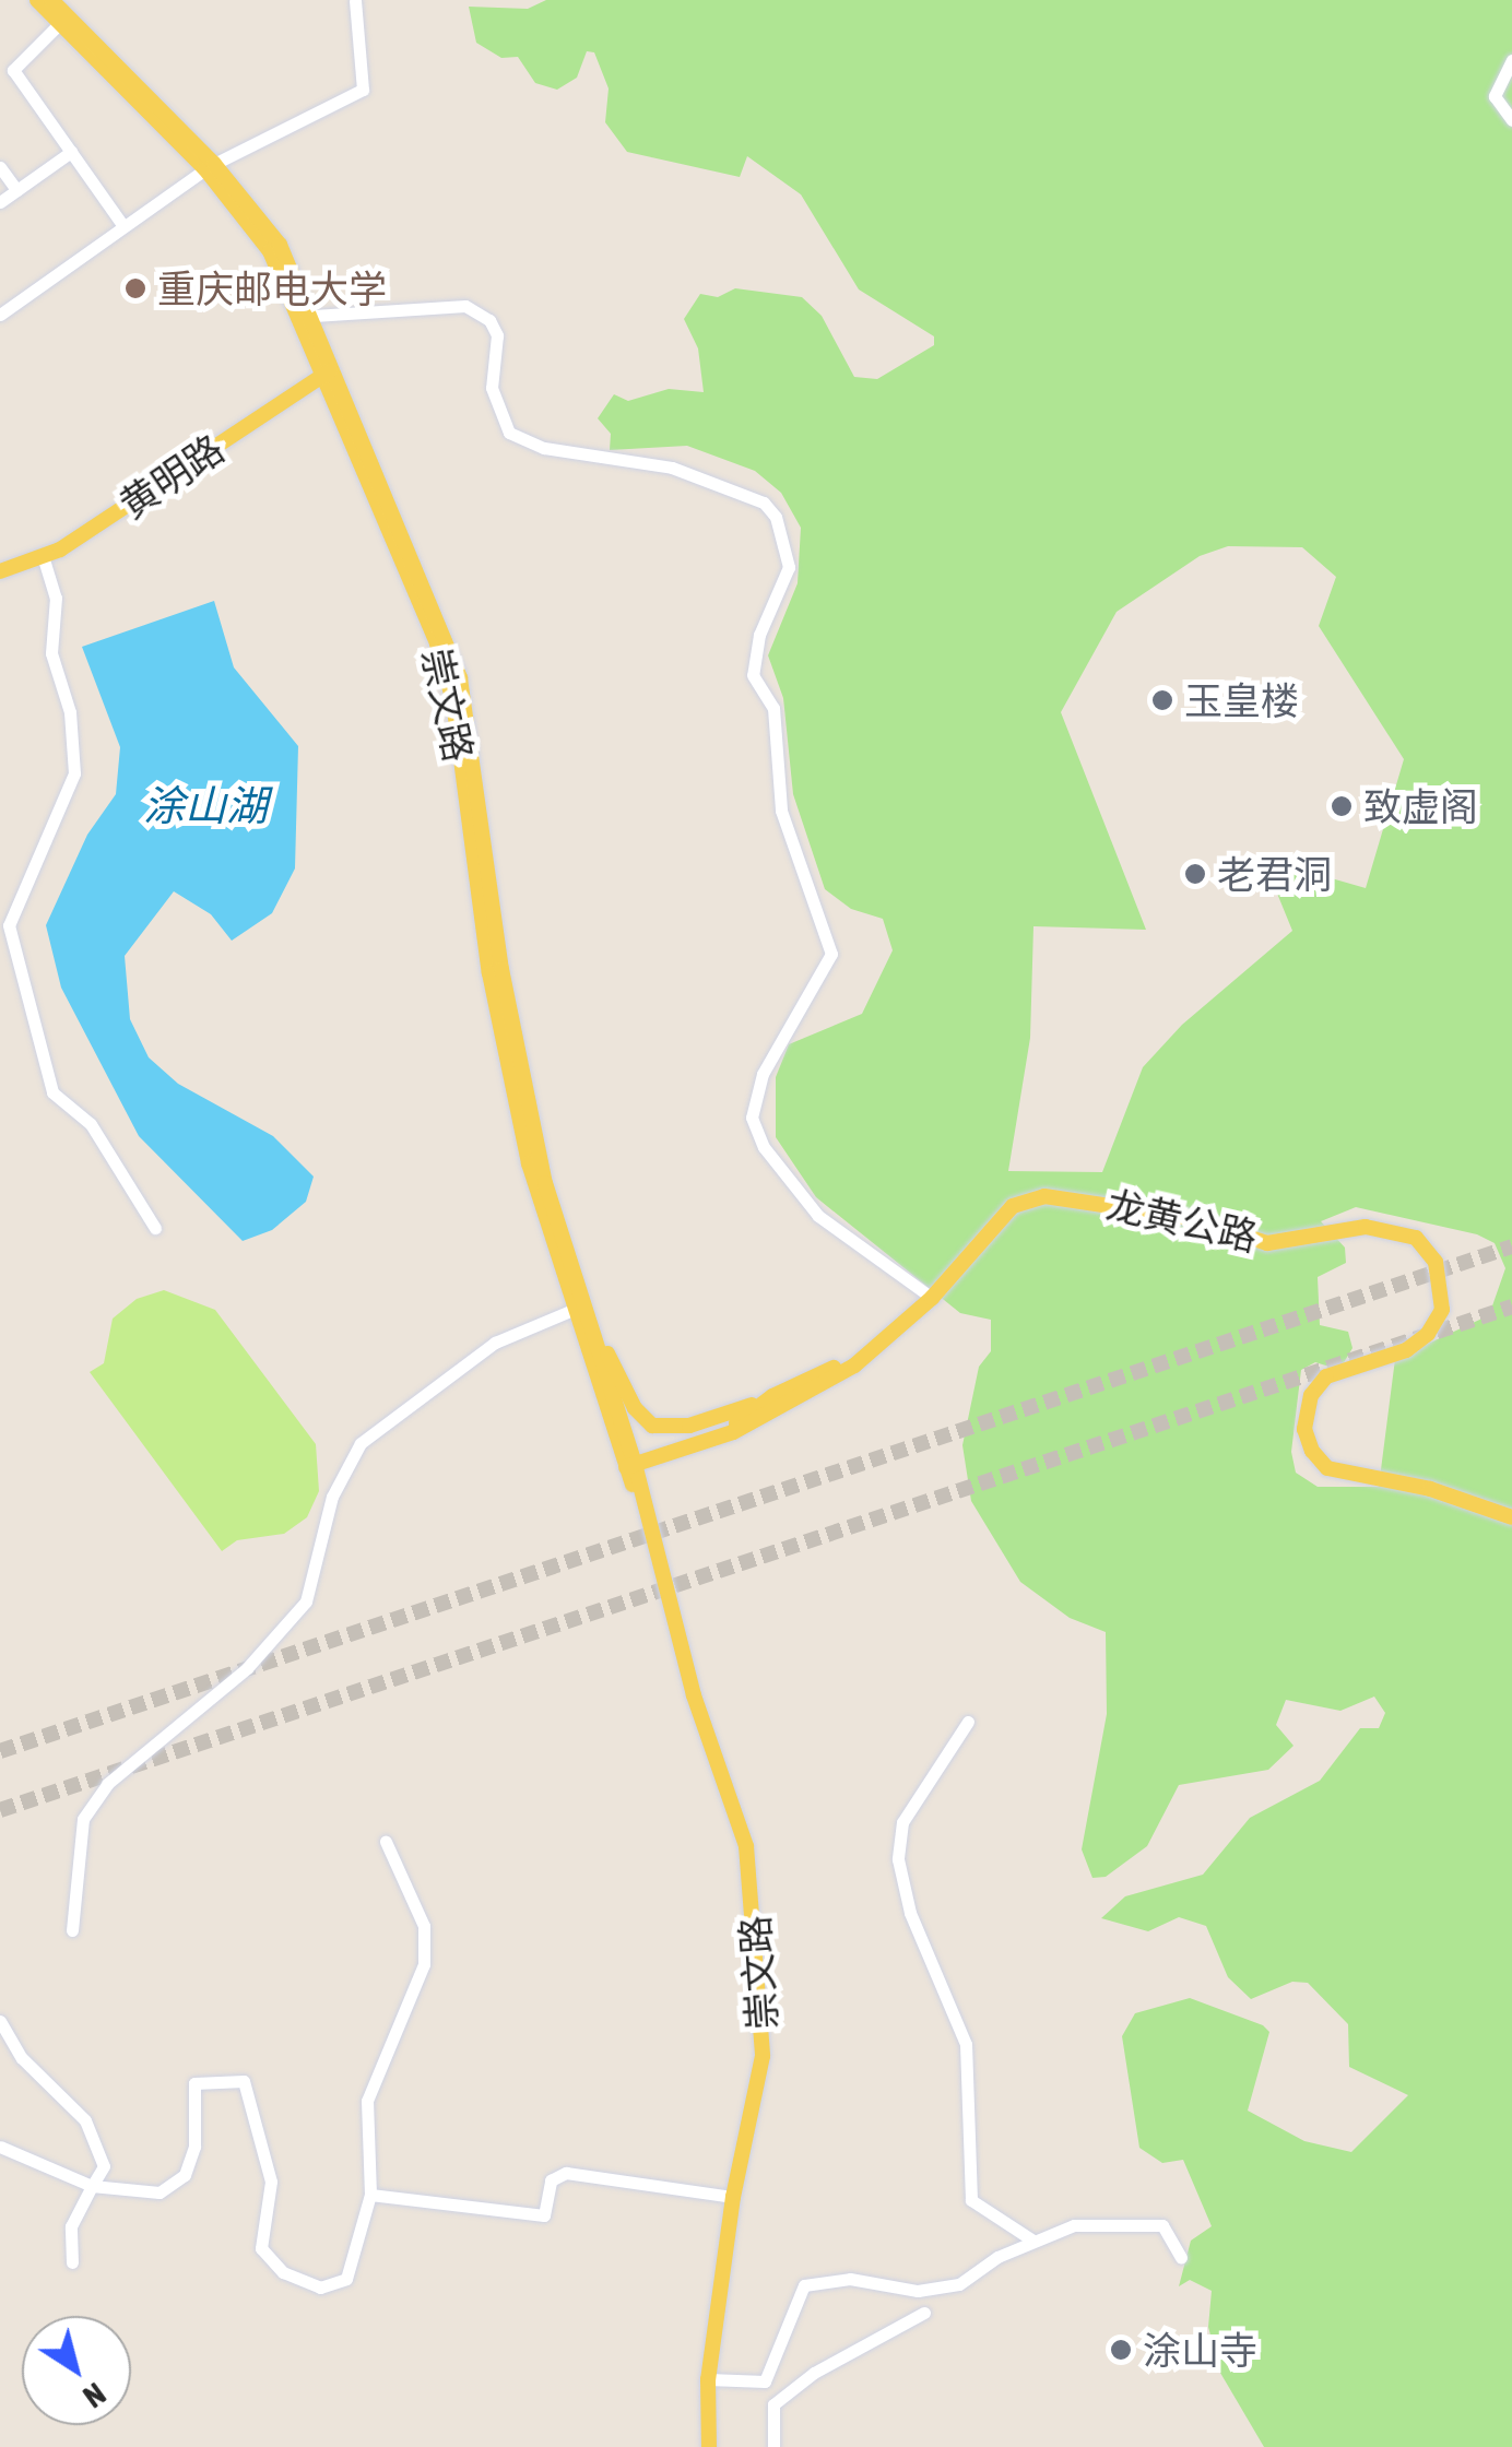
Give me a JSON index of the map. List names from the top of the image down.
{
  "streets": {
    "main road": ["黄明路", "崇文路", "龙黄公路"]
  },
  "crossings": [
    ["黄明路", "崇文路"],
    ["崇文路", "龙黄公路"]
  ],
  "water": ["涂山湖"],
  "places": [
    "重庆邮电大学",
    "玉皇楼",
    "致虚阁",
    "老君洞",
    "涂山寺"
  ],
  "north": "bottom right"
}
